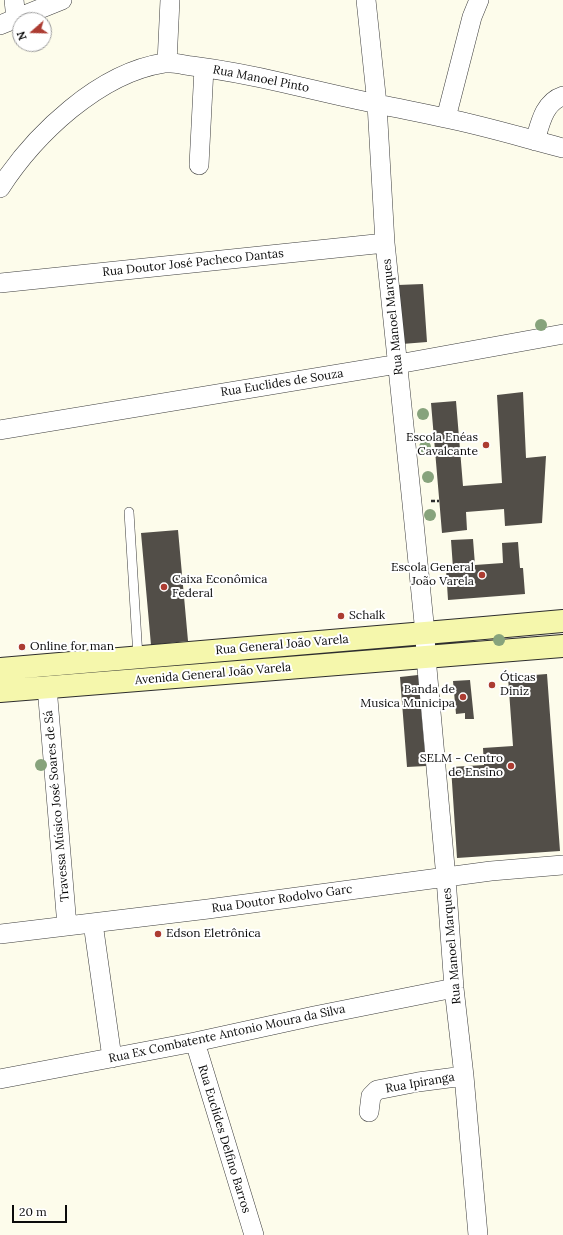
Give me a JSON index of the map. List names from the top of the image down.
{
  "streets": {
    "main road": ["Rua General João Varela", "Avenida General João Varela"],
    "street": [
      "Rua Manoel Pinto",
      "Rua Doutor José Pacheco Dantas",
      "Rua Manoel Marques",
      "Rua Euclides de Souza",
      "Travessa Músico José Soares de Sá",
      "Rua Doutor Rodolvo Garc",
      "Rua Ex Combatente Antonio Moura da Silva",
      "Rua Ipiranga",
      "Rua Euclides Delfino Barros"
    ]
  },
  "crossings": [
    ["Rua Manoel Pinto", "Rua Manoel Marques"],
    ["Rua Doutor José Pacheco Dantas", "Rua Manoel Marques"],
    ["Rua Manoel Marques", "Rua Euclides de Souza"],
    ["Rua Manoel Marques", "Rua General João Varela"],
    ["Rua Manoel Marques", "Avenida General João Varela"],
    ["Rua Manoel Marques", "Rua Doutor Rodolvo Garc"],
    ["Rua Manoel Marques", "Rua Ex Combatente Antonio Moura da Silva"],
    ["Rua Manoel Marques", "Rua Ipiranga"],
    ["Avenida General João Varela", "Travessa Músico José Soares de Sá"],
    ["Travessa Músico José Soares de Sá", "Rua Doutor Rodolvo Garc"],
    ["Rua Ex Combatente Antonio Moura da Silva", "Rua Euclides Delfino Barros"]
  ],
  "places": [
    "Escola Enéas Cavalcante",
    "Escola General João Varela",
    "Caixa Econômica Federal",
    "Schalk",
    "Online for man",
    "Óticas Diniz",
    "Banda de Musica Municipa",
    "SELM - Centro de Ensino",
    "Edson Eletrônica"
  ],
  "scale_bar": "20 m",
  "north": "left"
}
